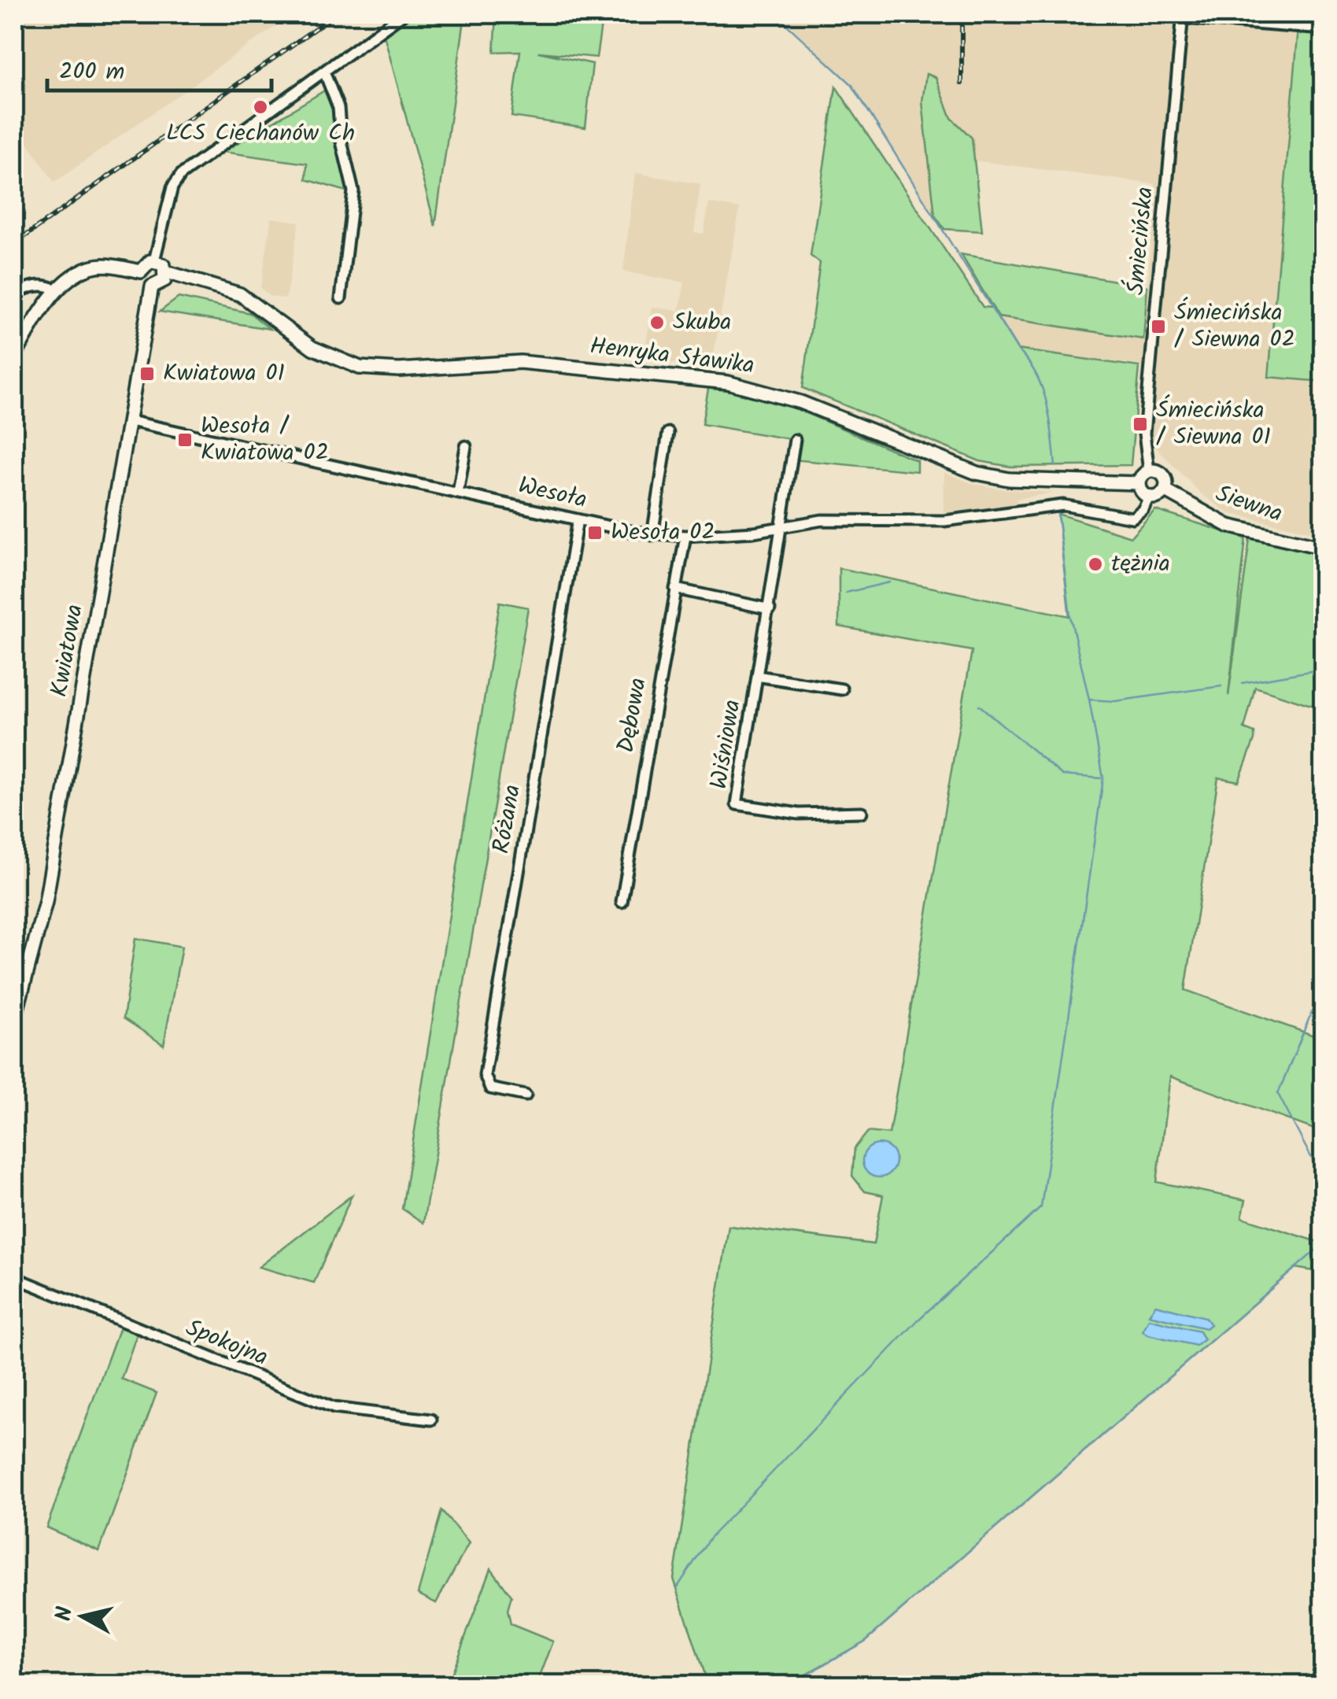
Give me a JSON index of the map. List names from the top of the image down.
{
  "streets": {
    "main road": ["Henryka Sławika", "Siewna", "Kwiatowa"],
    "street": [
      "Śmiecińska",
      "Wesoła",
      "Dębowa",
      "Wiśniowa",
      "Różana",
      "Spokojna"
    ]
  },
  "crossings": [
    ["Śmiecińska", "Henryka Sławika"],
    ["Śmiecińska", "Wesoła"],
    ["Śmiecińska", "Siewna"],
    ["Henryka Sławika", "Wesoła"],
    ["Henryka Sławika", "Siewna"],
    ["Henryka Sławika", "Kwiatowa"],
    ["Wesoła", "Siewna"],
    ["Wesoła", "Kwiatowa"],
    ["Wesoła", "Dębowa"],
    ["Wesoła", "Wiśniowa"],
    ["Wesoła", "Różana"]
  ],
  "places": {
    "other": ["LCS Ciechanów Ch", "Skuba", "tężnia"],
    "transit": [
      "Śmiecińska / Siewna 02",
      "Kwiatowa 01",
      "Śmiecińska / Siewna 01",
      "Wesoła / Kwiatowa 02",
      "Wesoła 02"
    ]
  },
  "scale_bar": "200 m",
  "north": "left"
}
